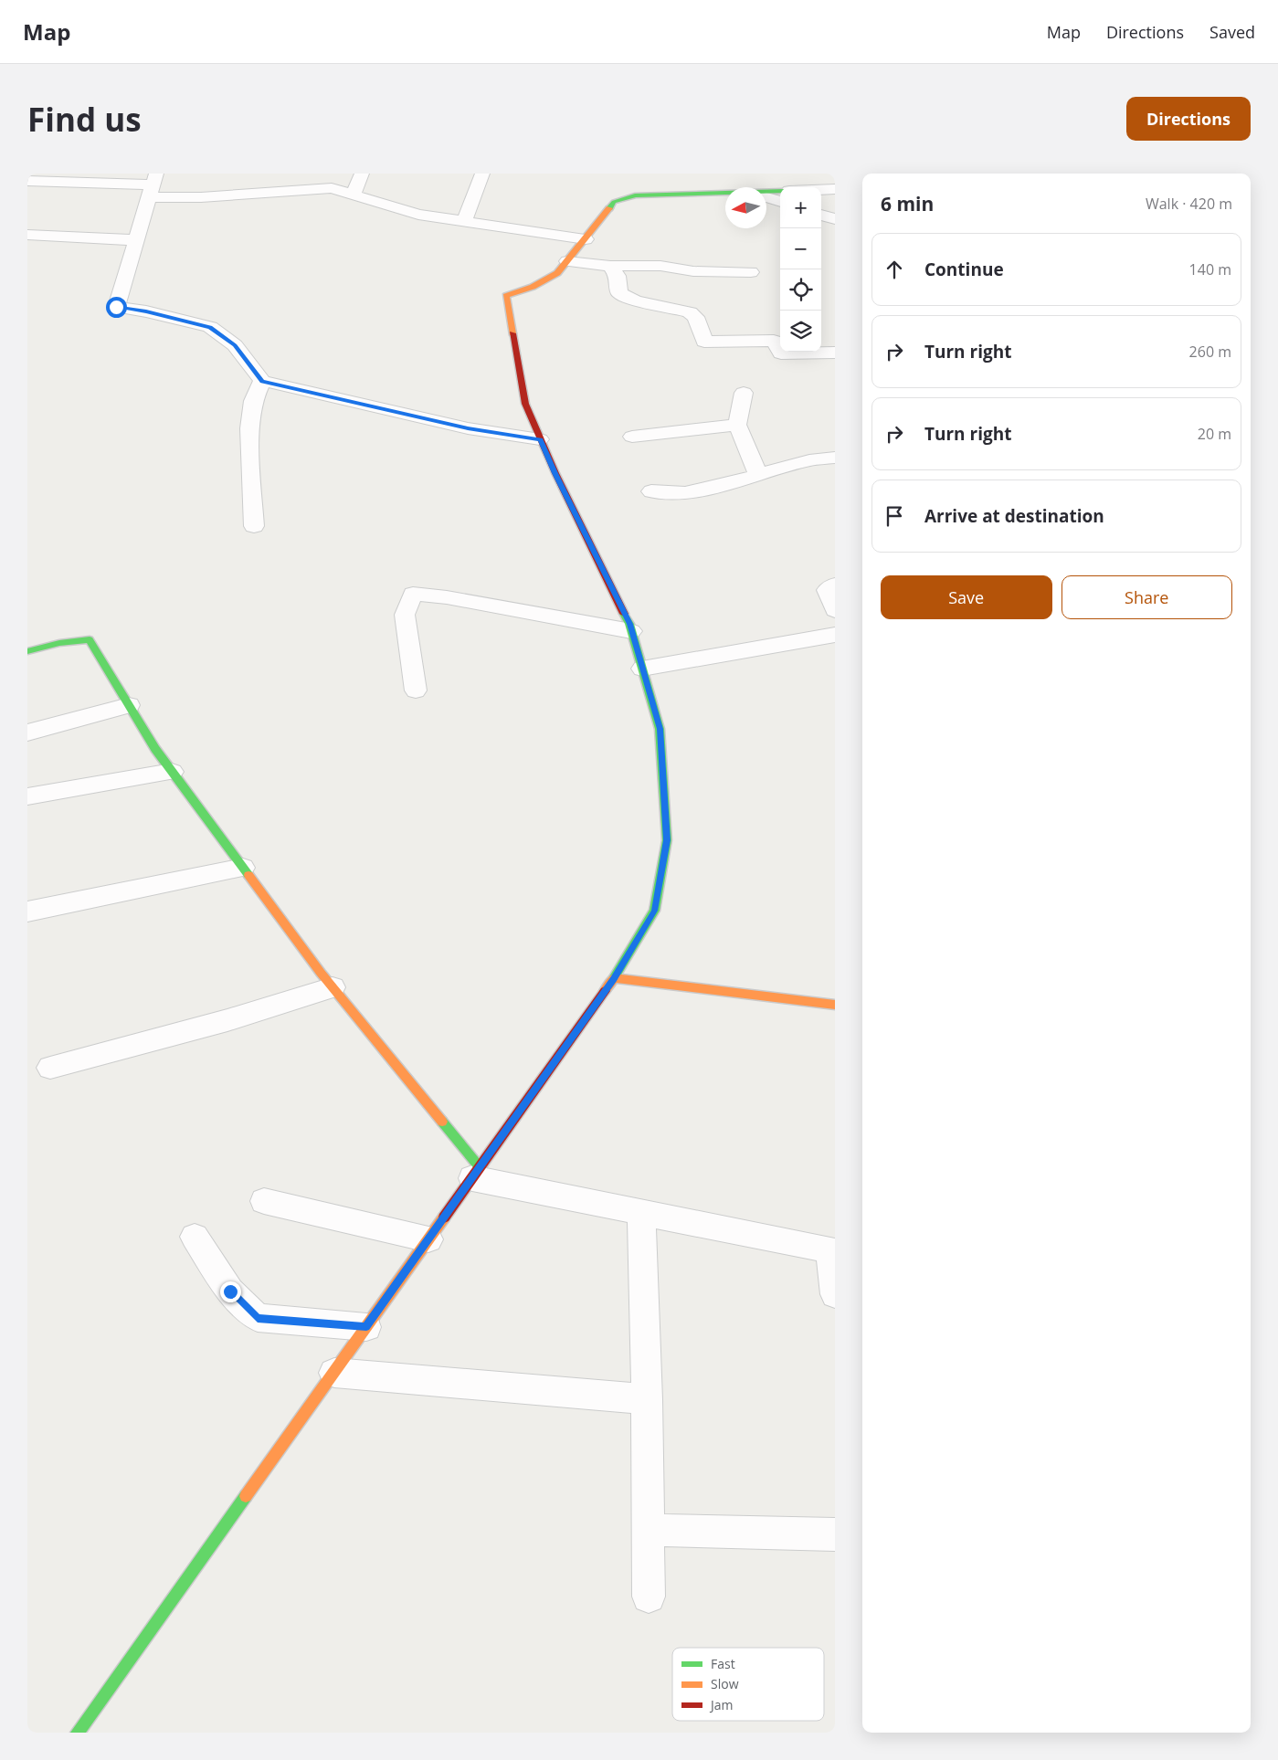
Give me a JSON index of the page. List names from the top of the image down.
{
  "legend": ["Fast", "Slow", "Jam"],
  "north": "left",
  "page": {
    "header": "Map",
    "nav": ["Map", "Directions", "Saved"],
    "buttons": [
      "Directions",
      ["Save", "Share"]
    ],
    "title": "Find us",
    "heading": ["6 min", "Walk · 420 m"],
    "map_buttons": ["+", "−"],
    "list": [
      ["Continue", "140 m"],
      ["Turn right", "260 m"],
      ["Turn right", "20 m"],
      "Arrive at destination"
    ]
  }
}
